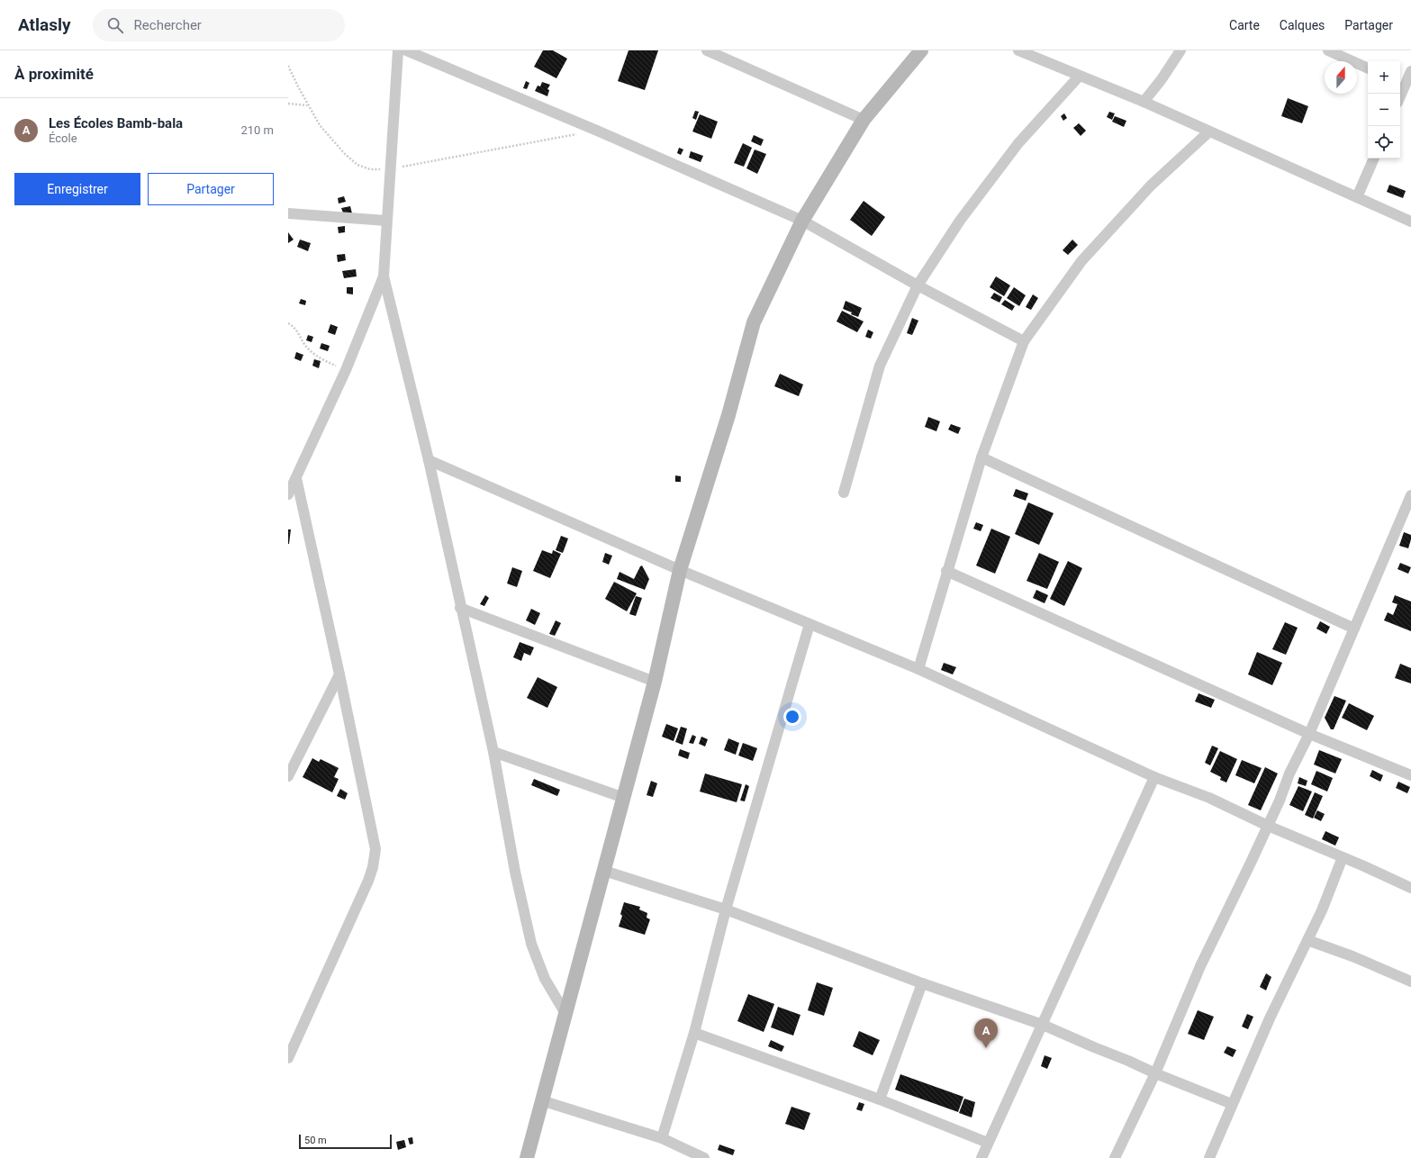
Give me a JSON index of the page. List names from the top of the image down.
{
  "scale_bar": "50 m",
  "north": "top",
  "page": {
    "header": "Atlasly",
    "search": "Rechercher",
    "nav": ["Carte", "Calques", "Partager"],
    "heading": "À proximité",
    "map_buttons": ["+", "−"],
    "list": [
      {
        "mark": "A",
        "name": "Les Écoles Bamb-bala",
        "note": "École",
        "value": "210 m"
      }
    ],
    "buttons": ["Enregistrer", "Partager"],
    "pins": "A",
    "scale": "50 m"
  }
}
